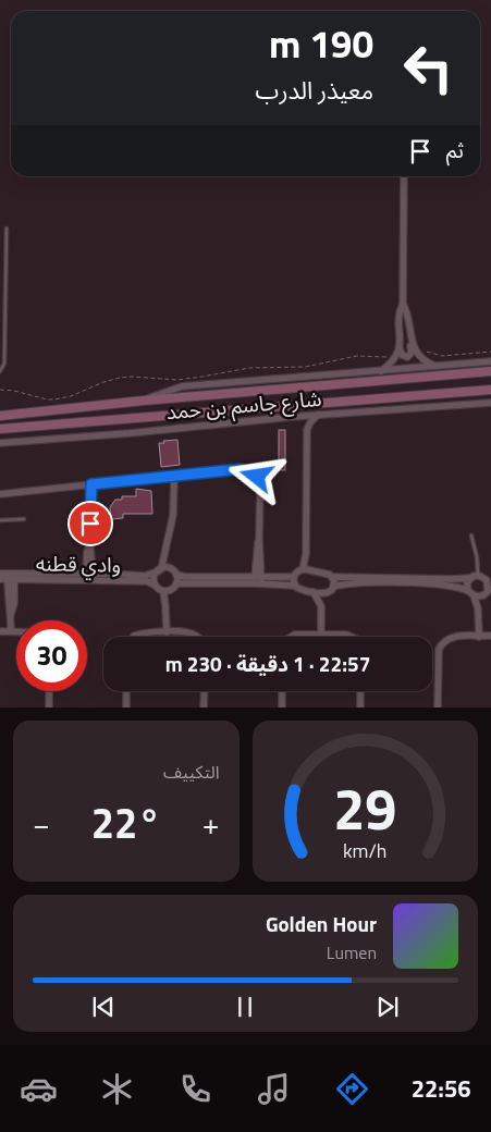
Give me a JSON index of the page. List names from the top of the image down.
{
  "streets": {
    "main road": ["شارع جاسم بن حمد"],
    "street": ["وادي قطنه"]
  },
  "page": {
    "turn": ["190 m", "معيذر الدرب"],
    "then": "ثم",
    "limit": "30",
    "trip": "22:57 · 1 دقيقة · 230 m",
    "tile": "التكييف",
    "heat": ["−", "22°", "+"],
    "song": ["Golden Hour", "Lumen"],
    "tabs": "22:56",
    "gauge": ["29", "km/h"]
  }
}
